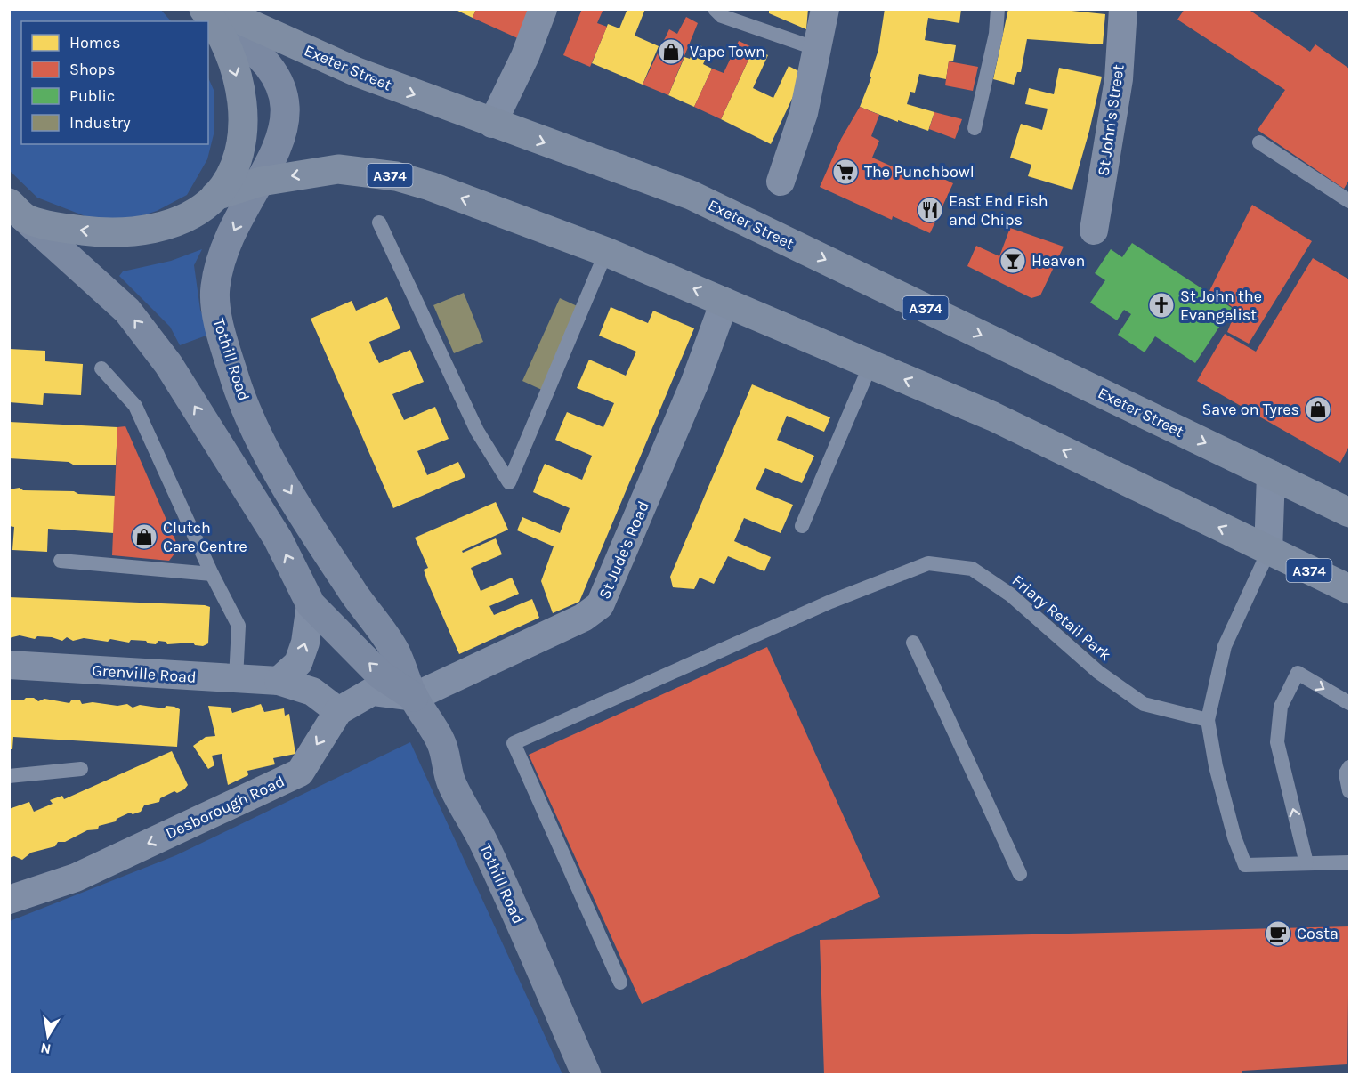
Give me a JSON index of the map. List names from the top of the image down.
{
  "streets": {
    "main road": ["Exeter Street", "A374", "Tothill Road"],
    "street": [
      "St John's Street",
      "St Jude's Road",
      "Grenville Road",
      "Desborough Road"
    ],
    "lane": ["Friary Retail Park"]
  },
  "crossings": [
    ["Exeter Street", "A374"],
    ["Exeter Street", "Tothill Road"],
    ["A374", "Tothill Road"],
    ["A374", "St Jude's Road"],
    ["Tothill Road", "St Jude's Road"],
    ["Tothill Road", "Desborough Road"],
    ["St Jude's Road", "Desborough Road"],
    ["Grenville Road", "Desborough Road"]
  ],
  "one_way": ["Desborough Road"],
  "places": {
    "shop": ["Vape Town", "Save on Tyres", "Clutch Care Centre"],
    "supermarket": ["The Punchbowl"],
    "restaurant": ["East End Fish and Chips"],
    "bar": ["Heaven"],
    "church": ["St John the Evangelist"],
    "cafe": ["Costa"]
  },
  "legend": [
    "Homes",
    "Shops",
    "Public",
    "Industry"
  ],
  "north": "bottom"
}
